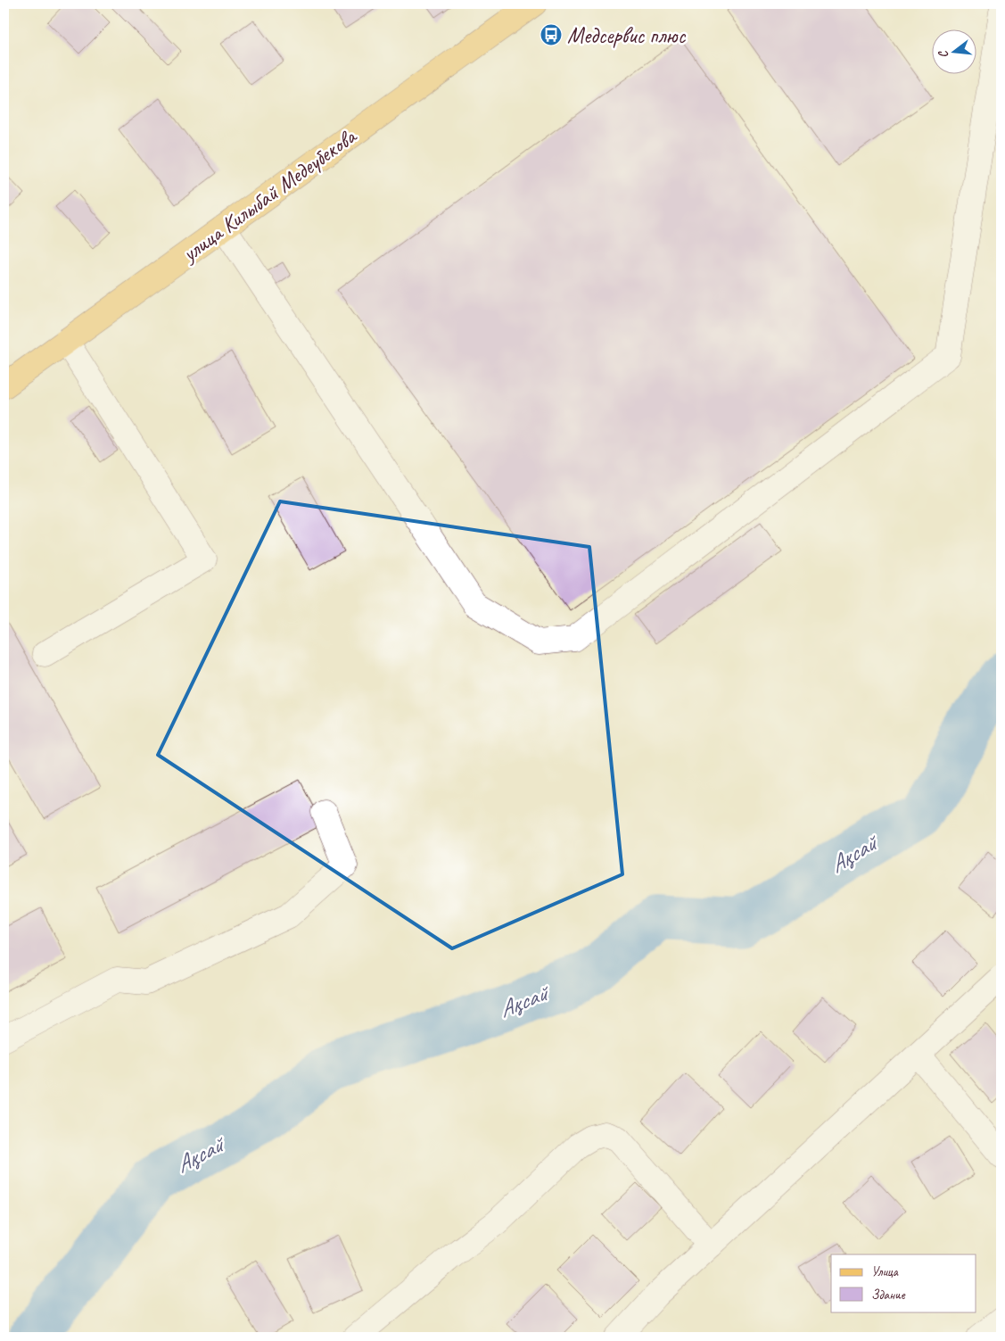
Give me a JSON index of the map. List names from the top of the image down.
{
  "streets": {
    "main road": ["улица Килыбай Медеубекова"]
  },
  "water": ["Ақсай"],
  "places": {
    "bus stop": ["Медсервис плюс"]
  },
  "legend": ["Улица", "Здание"],
  "north": "left"
}
